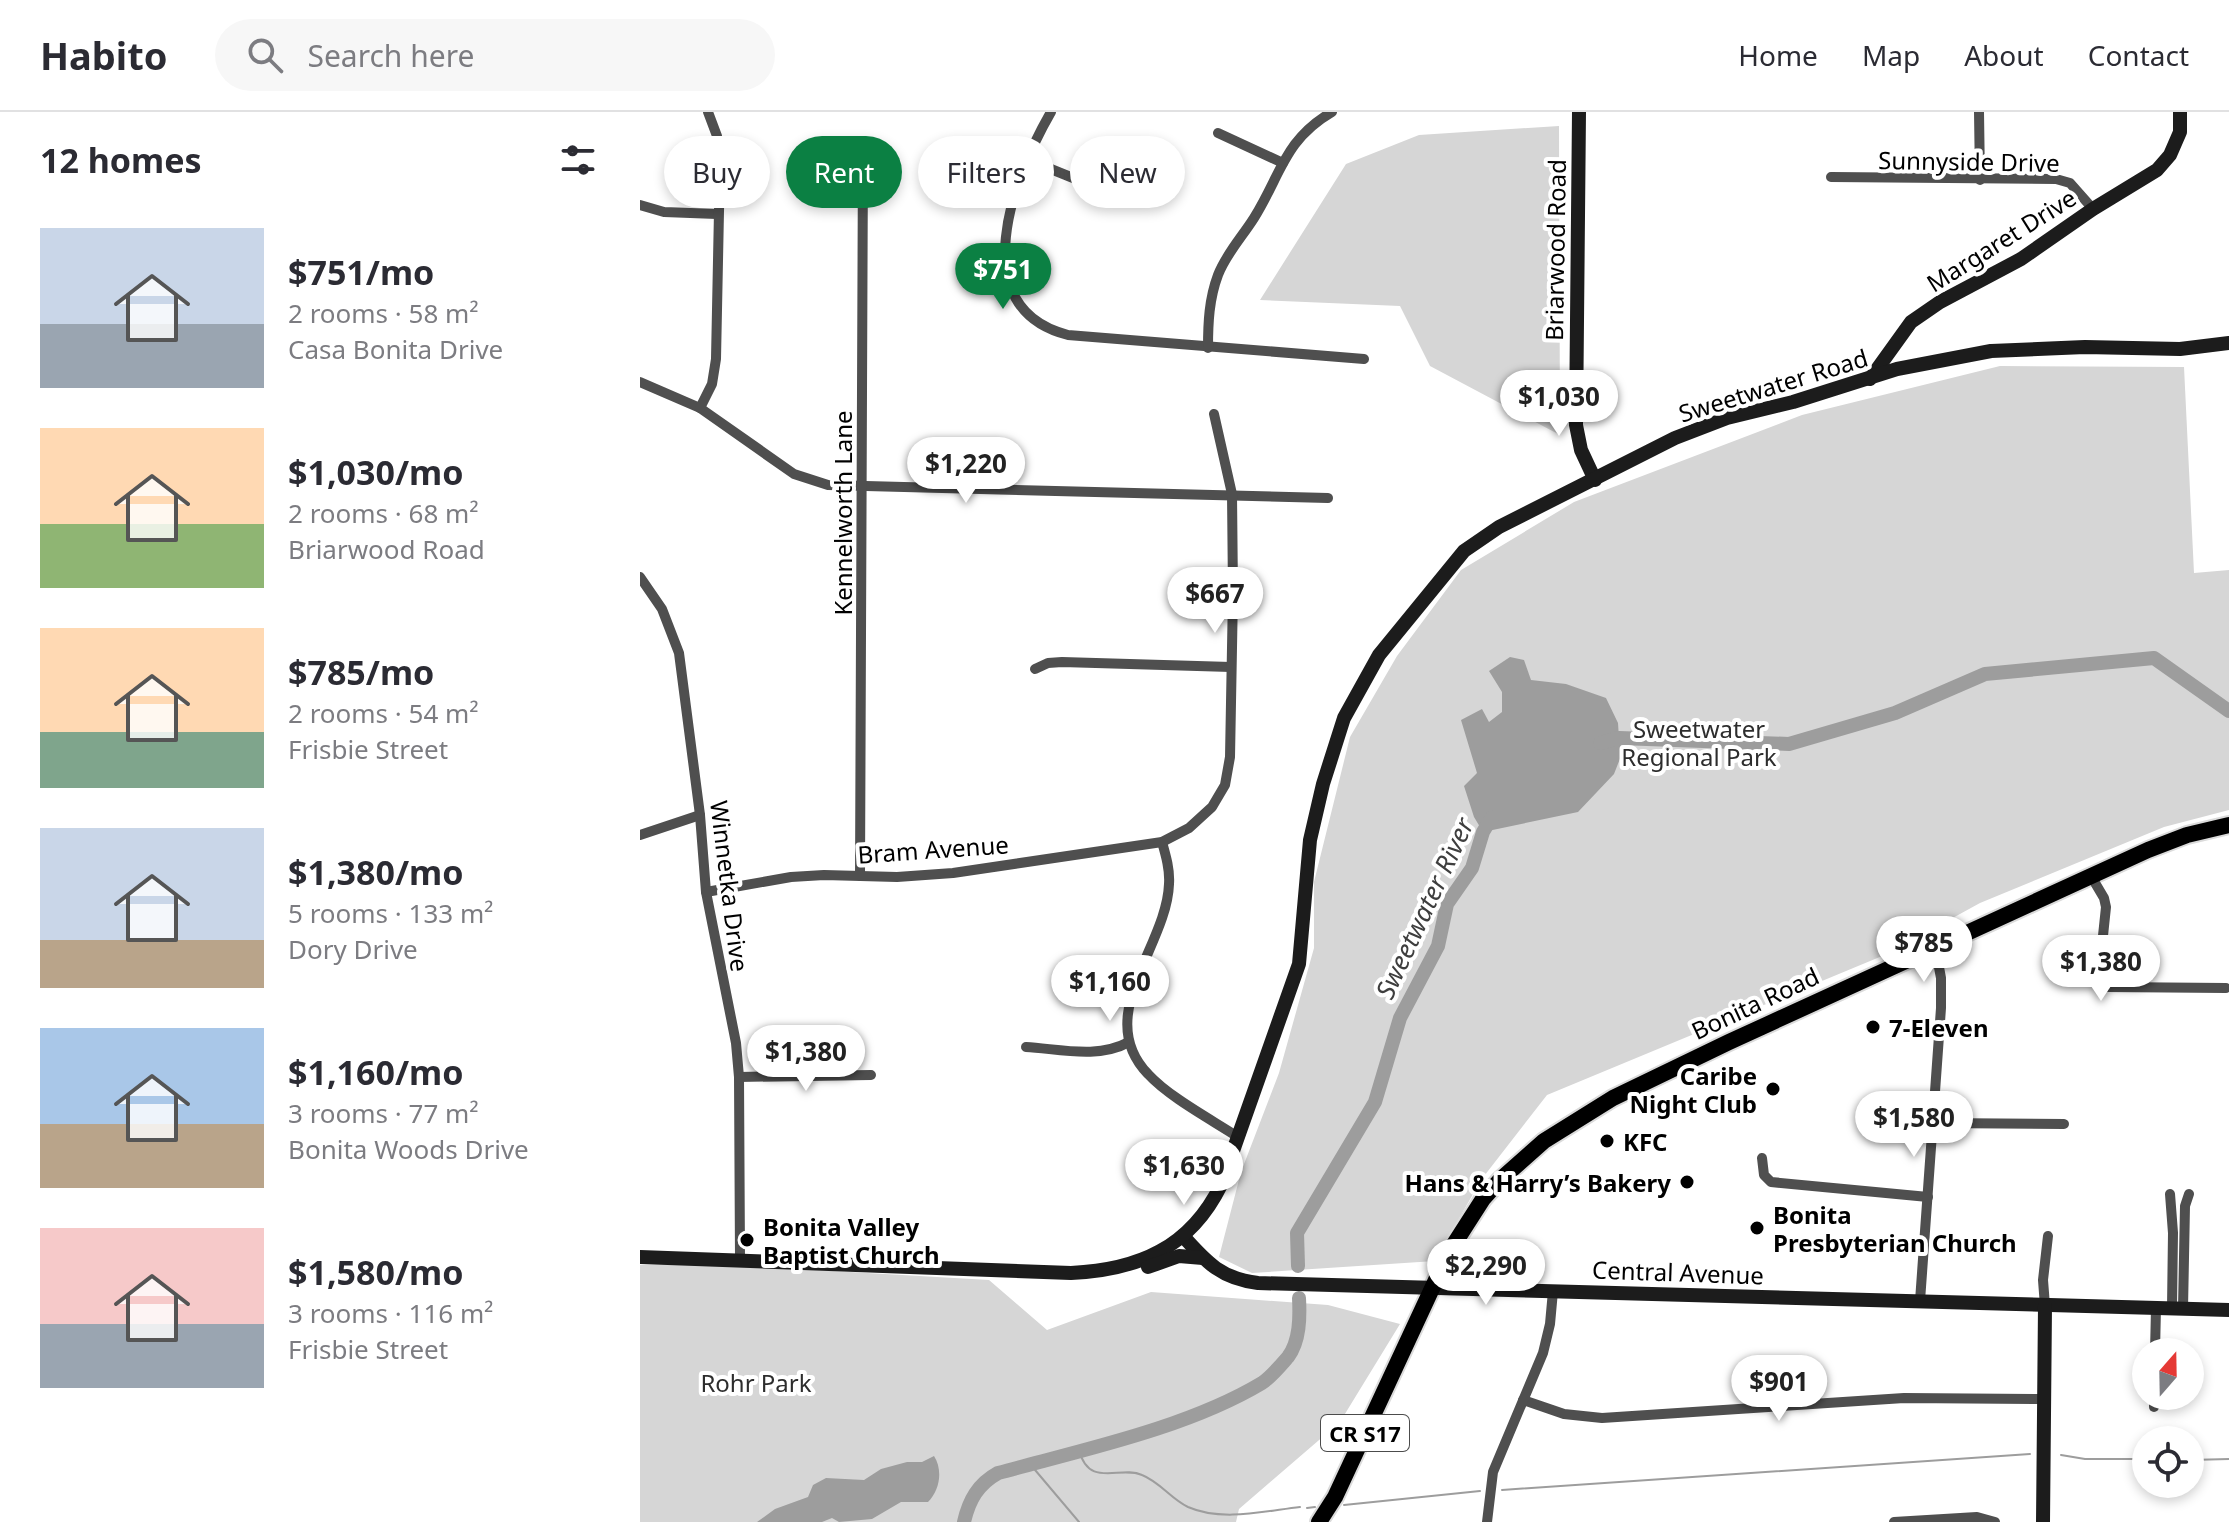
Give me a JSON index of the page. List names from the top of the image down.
{
  "streets": {
    "main road": [
      "Margaret Drive",
      "Briarwood Road",
      "Sweetwater Road",
      "Bonita Road",
      "Central Avenue",
      "CR S17"
    ],
    "street": [
      "Sunnyside Drive",
      "Kennelworth Lane",
      "Bram Avenue",
      "Winnetka Drive"
    ]
  },
  "crossings": [
    ["Sunnyside Drive", "Margaret Drive"],
    ["Margaret Drive", "Sweetwater Road"],
    ["Briarwood Road", "Sweetwater Road"],
    ["Sweetwater Road", "Winnetka Drive"],
    ["Sweetwater Road", "Central Avenue"],
    ["Kennelworth Lane", "Bram Avenue"],
    ["Bram Avenue", "Winnetka Drive"],
    ["Bonita Road", "Central Avenue"]
  ],
  "water": ["Sweetwater River"],
  "parks": ["Sweetwater Regional Park", "Rohr Park"],
  "places": [
    "7-Eleven",
    "Caribe Night Club",
    "KFC",
    "Hans & Harry’s Bakery",
    "Bonita Presbyterian Church",
    "Bonita Valley Baptist Church"
  ],
  "north": "top",
  "page": {
    "header": "Habito",
    "search": "Search here",
    "nav": [
      "Home",
      "Map",
      "About",
      "Contact"
    ],
    "heading": "12 homes",
    "chip": [
      "Buy",
      "Rent",
      "Filters",
      "New"
    ],
    "list": [
      {
        "name": "$751/mo",
        "note": "2 rooms · 58 m² · Casa Bonita Drive"
      },
      {
        "name": "$1,030/mo",
        "note": "2 rooms · 68 m² · Briarwood Road"
      },
      {
        "name": "$785/mo",
        "note": "2 rooms · 54 m² · Frisbie Street"
      },
      {
        "name": "$1,380/mo",
        "note": "5 rooms · 133 m² · Dory Drive"
      },
      {
        "name": "$1,160/mo",
        "note": "3 rooms · 77 m² · Bonita Woods Drive"
      },
      {
        "name": "$1,580/mo",
        "note": "3 rooms · 116 m² · Frisbie Street"
      }
    ],
    "price": [
      "$751",
      "$1,030",
      "$1,220",
      "$667",
      "$785",
      "$1,380",
      "$1,160",
      "$1,380",
      "$1,580",
      "$1,630",
      "$2,290",
      "$901"
    ]
  }
}
